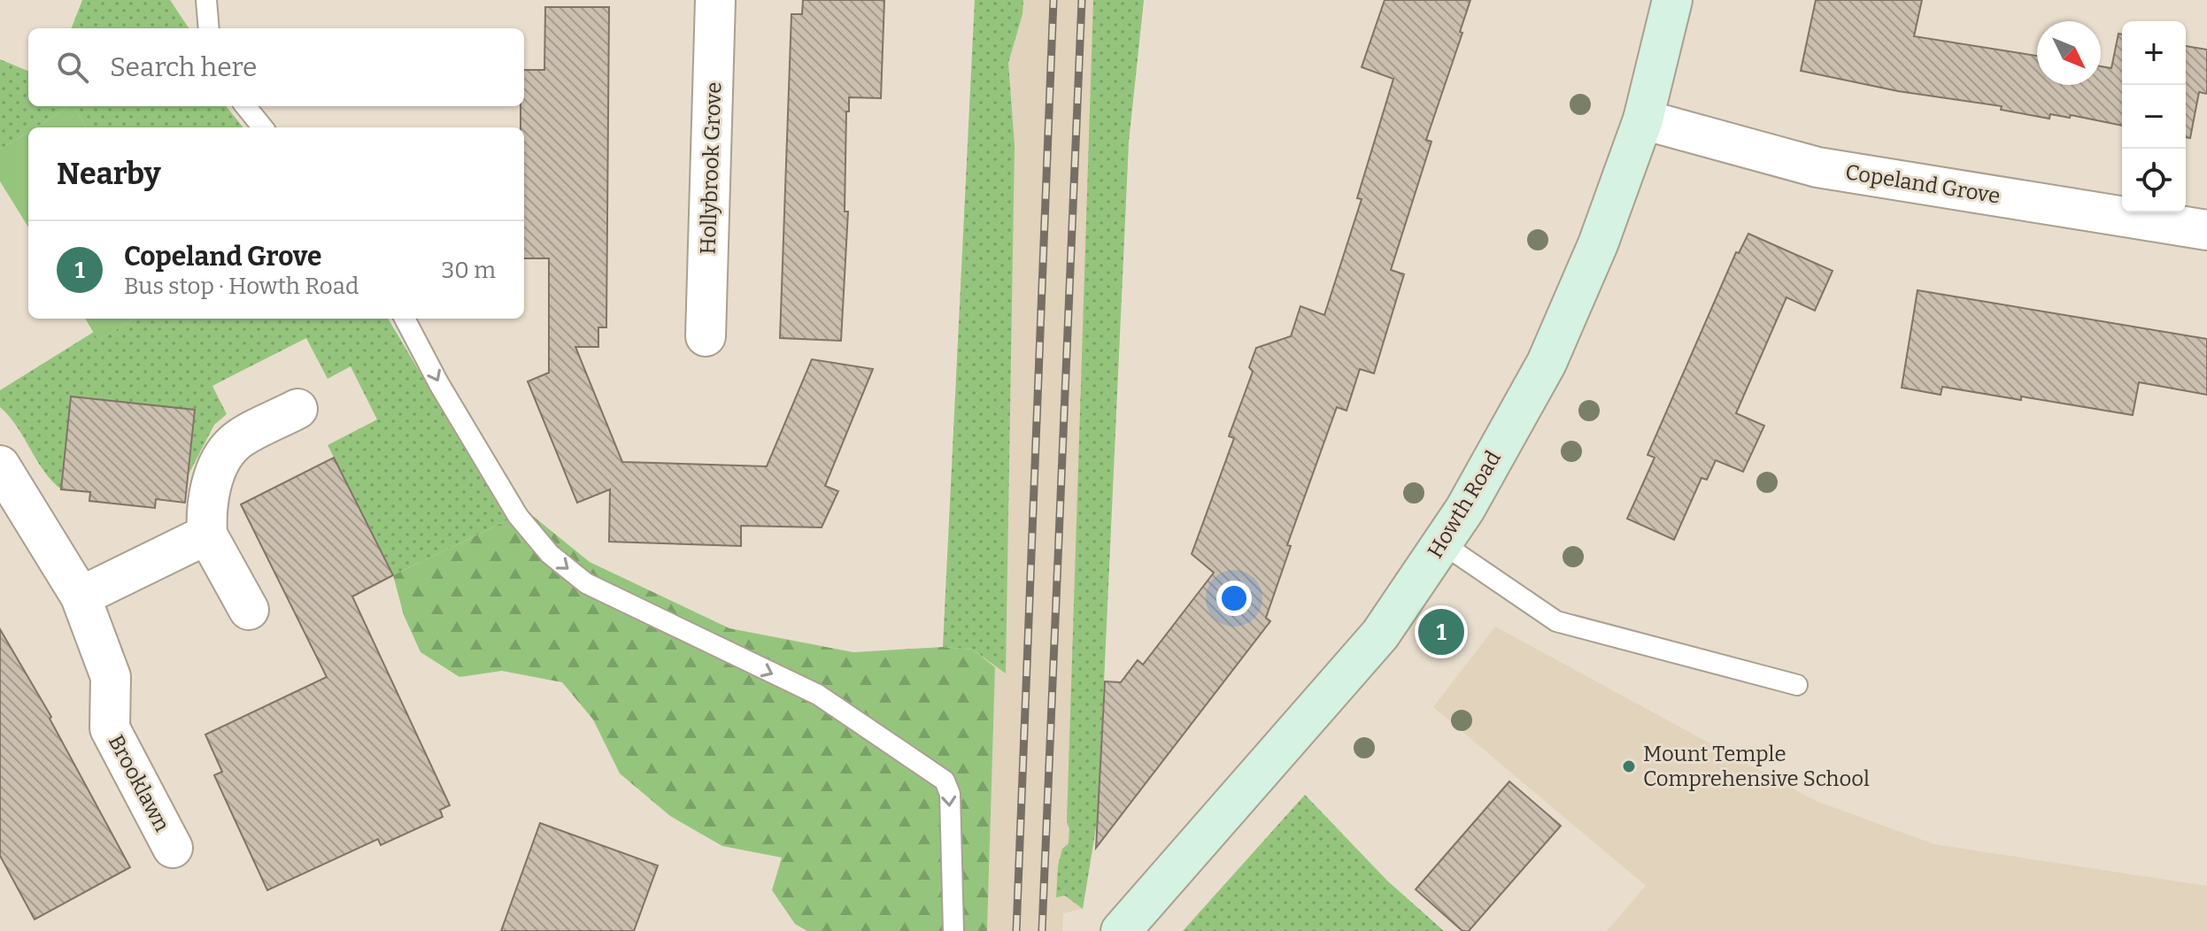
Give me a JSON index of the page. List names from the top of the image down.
{
  "streets": {
    "main road": ["Howth Road"],
    "street": ["Hollybrook Grove", "Copeland Grove", "Brooklawn"]
  },
  "crossings": [
    ["Copeland Grove", "Howth Road"]
  ],
  "places": ["Mount Temple Comprehensive School"],
  "north": "bottom right",
  "page": {
    "map_buttons": ["+", "−"],
    "search": "Search here",
    "heading": "Nearby",
    "list": [
      {
        "mark": "1",
        "name": "Copeland Grove",
        "note": "Bus stop · Howth Road",
        "value": "30 m"
      }
    ],
    "pins": "1"
  }
}
